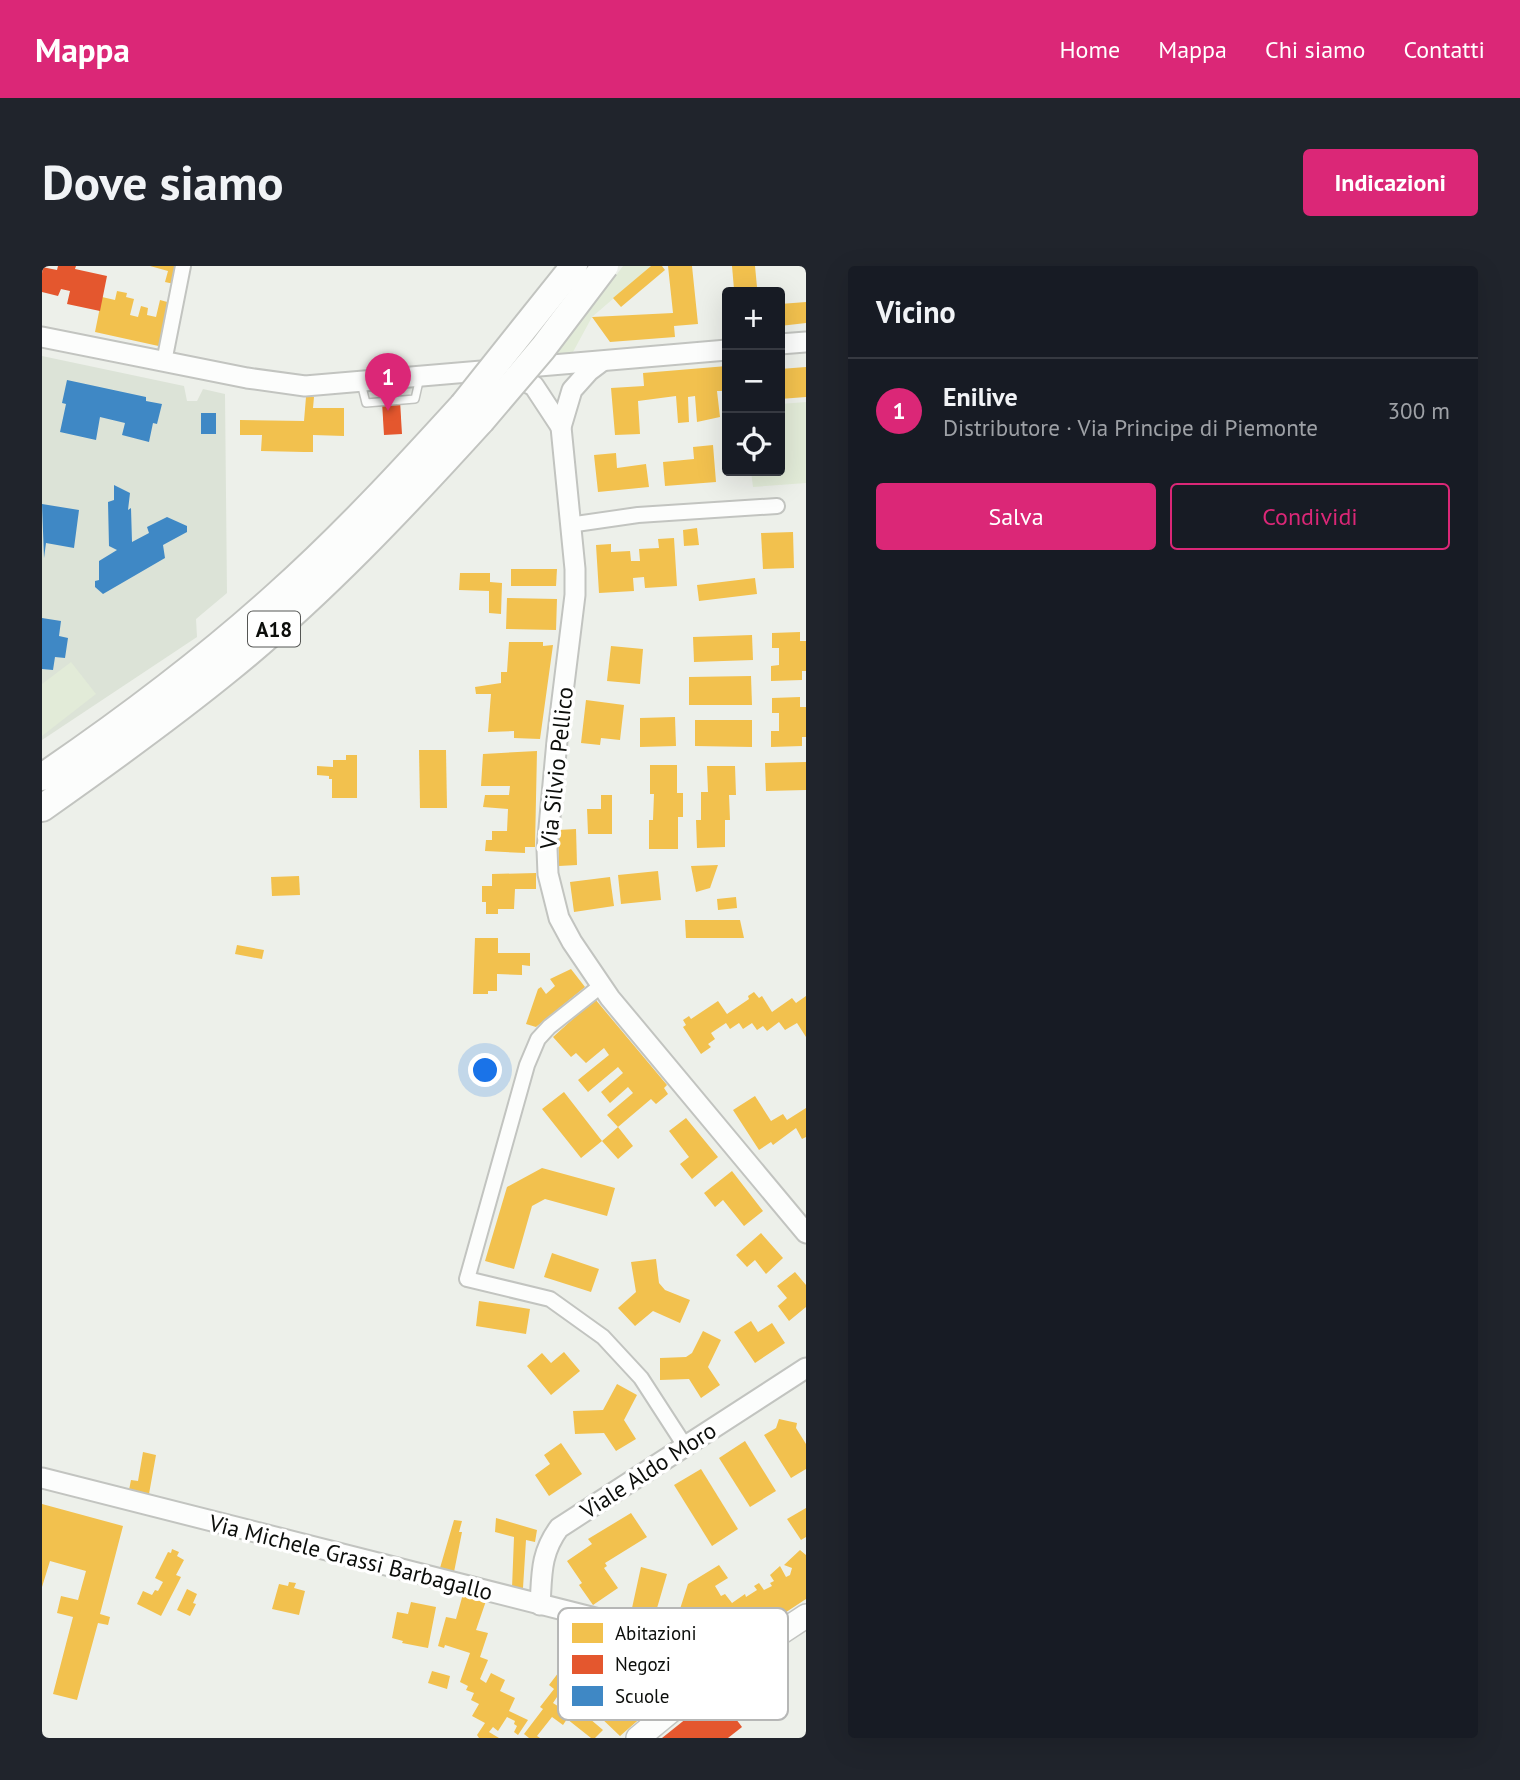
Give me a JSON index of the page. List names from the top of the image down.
{
  "streets": {
    "highway": ["A18"],
    "street": ["Via Silvio Pellico", "Viale Aldo Moro", "Via Michele Grassi Barbagallo"]
  },
  "crossings": [
    ["Viale Aldo Moro", "Via Michele Grassi Barbagallo"]
  ],
  "legend": ["Abitazioni", "Negozi", "Scuole"],
  "page": {
    "header": "Mappa",
    "nav": [
      "Home",
      "Mappa",
      "Chi siamo",
      "Contatti"
    ],
    "buttons": [
      "Indicazioni",
      ["Salva", "Condividi"]
    ],
    "title": "Dove siamo",
    "heading": "Vicino",
    "map_buttons": ["+", "−"],
    "pins": "1",
    "list": [
      {
        "mark": "1",
        "name": "Enilive",
        "note": "Distributore · Via Principe di Piemonte",
        "value": "300 m"
      }
    ]
  }
}
